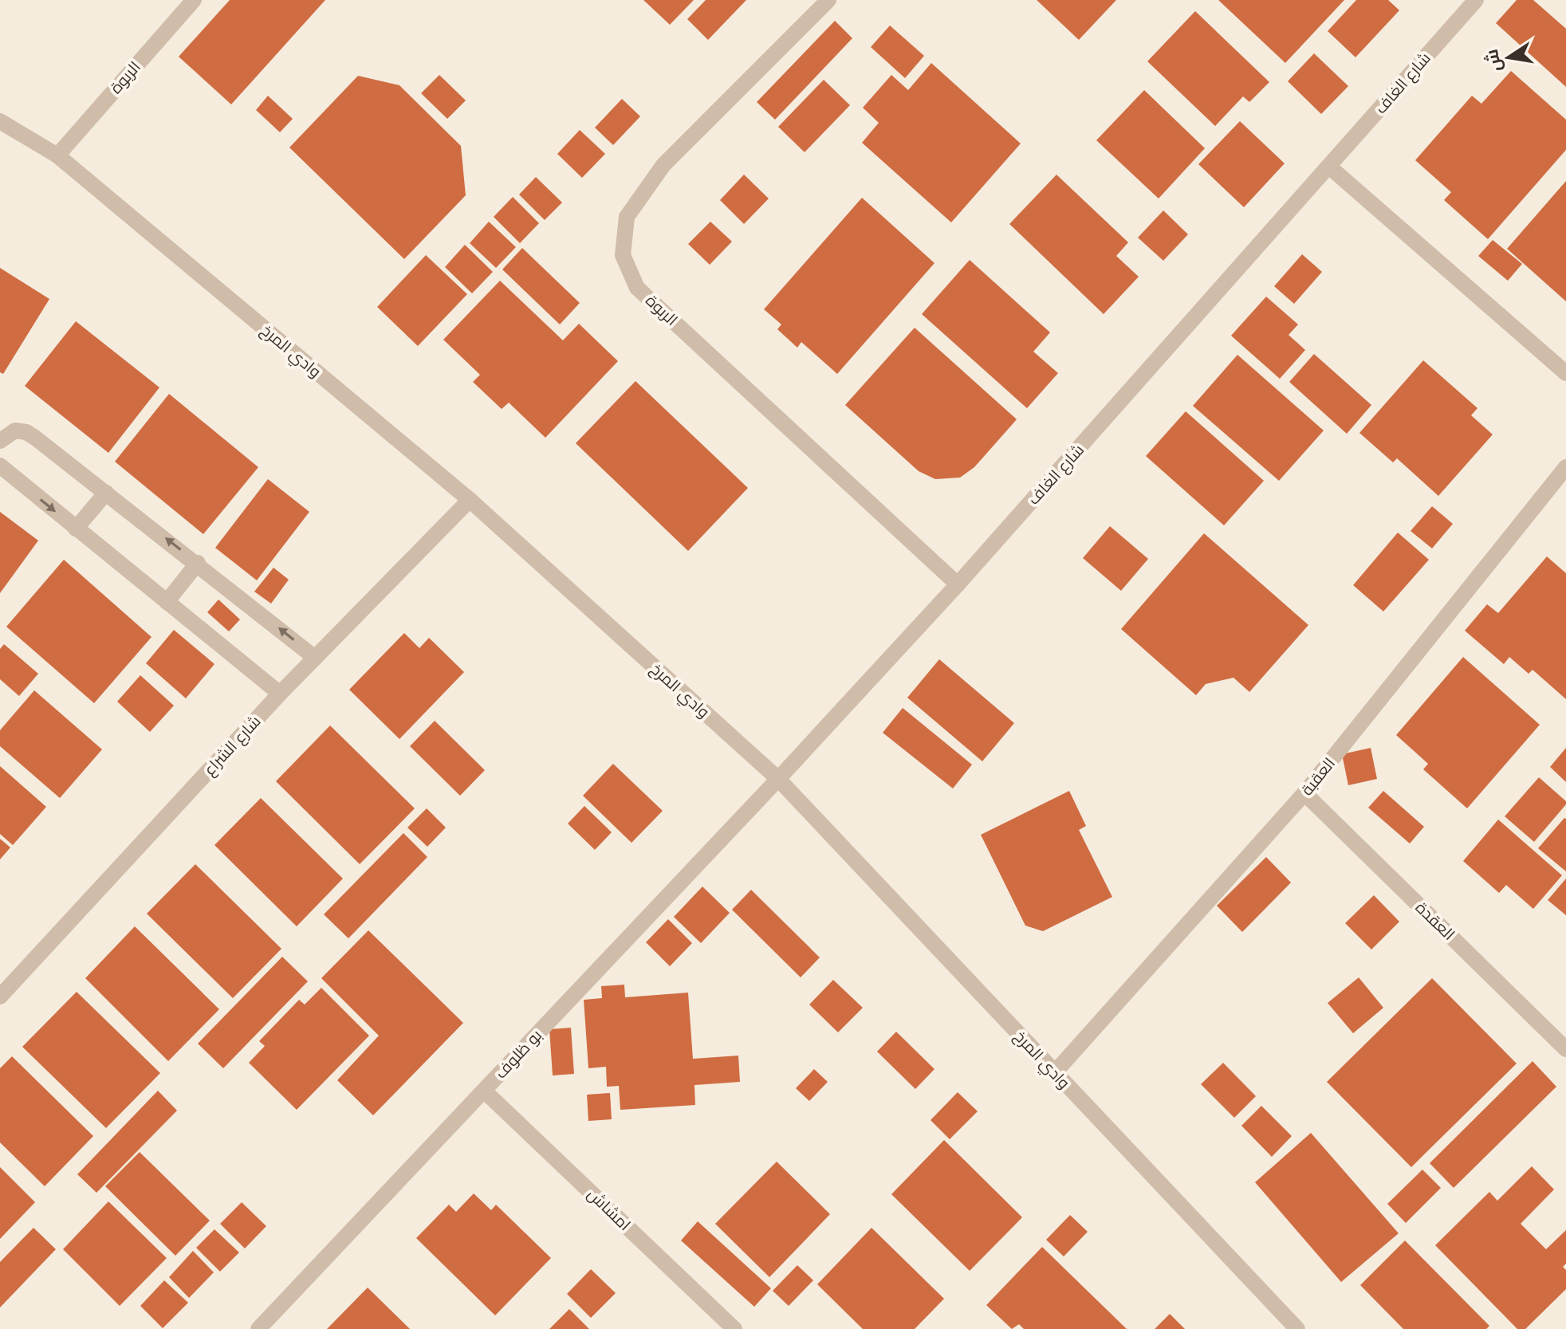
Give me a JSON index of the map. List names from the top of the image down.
{
  "streets": {
    "street": [
      "الربوة",
      "شارع الغاف",
      "وادي المرخ",
      "شارع الشراع",
      "العقبة",
      "العقدة",
      "بو ظلوف",
      "امشاش"
    ]
  },
  "crossings": [
    ["الربوة", "شارع الغاف"],
    ["الربوة", "وادي المرخ"],
    ["شارع الغاف", "وادي المرخ"],
    ["شارع الغاف", "بو ظلوف"],
    ["وادي المرخ", "شارع الشراع"],
    ["وادي المرخ", "العقبة"],
    ["وادي المرخ", "بو ظلوف"],
    ["العقبة", "العقدة"],
    ["بو ظلوف", "امشاش"]
  ],
  "north": "left"
}
